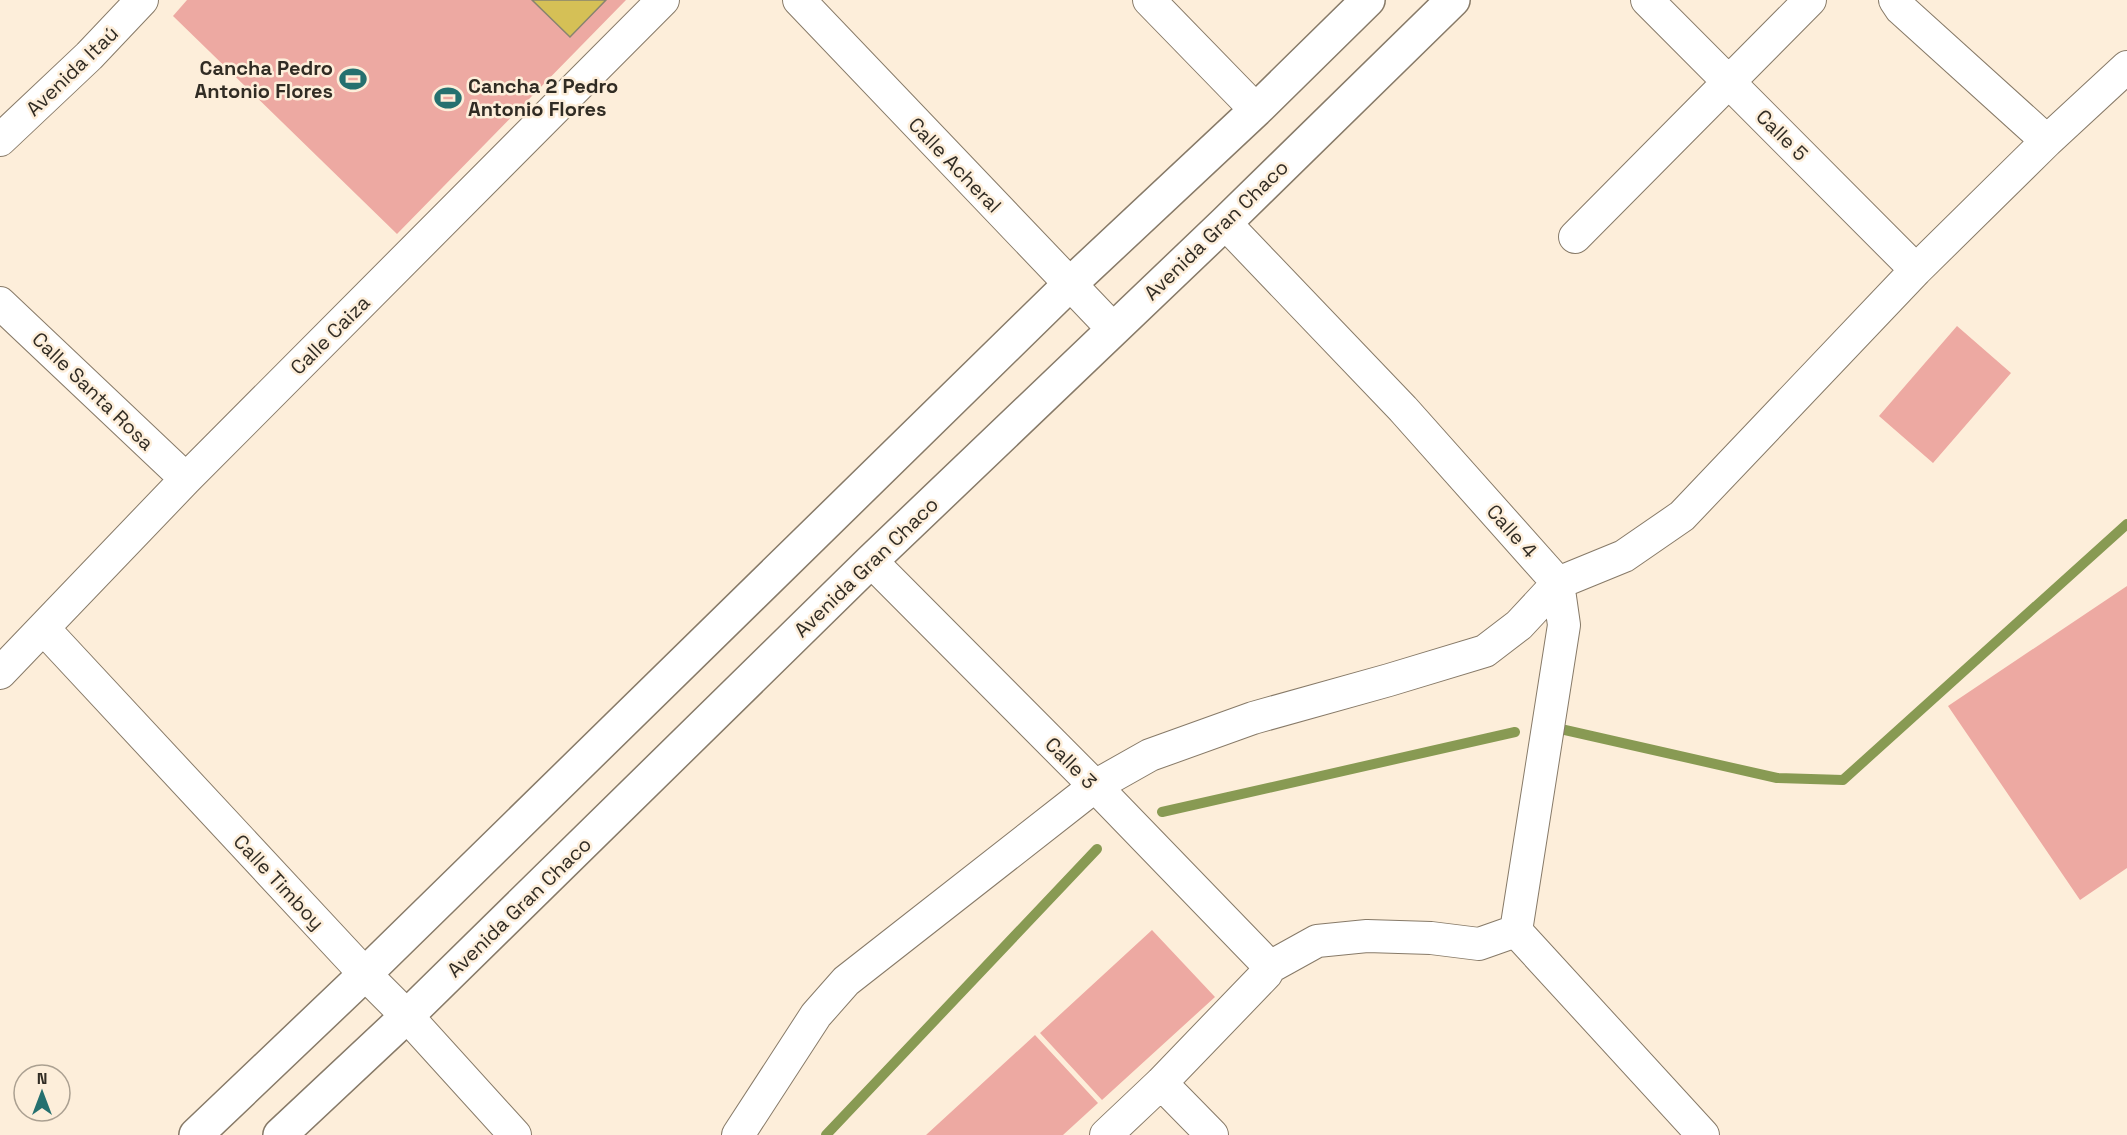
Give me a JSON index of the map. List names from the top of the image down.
{
  "streets": {
    "main road": ["Avenida Gran Chaco"],
    "street": [
      "Avenida Itaú",
      "Calle 5",
      "Calle Acheral",
      "Calle Caiza",
      "Calle Santa Rosa",
      "Calle 4",
      "Calle 3",
      "Calle Timboy"
    ]
  },
  "crossings": [
    ["Calle Acheral", "Avenida Gran Chaco"],
    ["Avenida Gran Chaco", "Calle 4"],
    ["Avenida Gran Chaco", "Calle 3"],
    ["Avenida Gran Chaco", "Calle Timboy"],
    ["Calle Caiza", "Calle Santa Rosa"],
    ["Calle Caiza", "Calle Timboy"]
  ],
  "places": {
    "sports": ["Cancha Pedro Antonio Flores", "Cancha 2 Pedro Antonio Flores"]
  },
  "north": "top"
}
